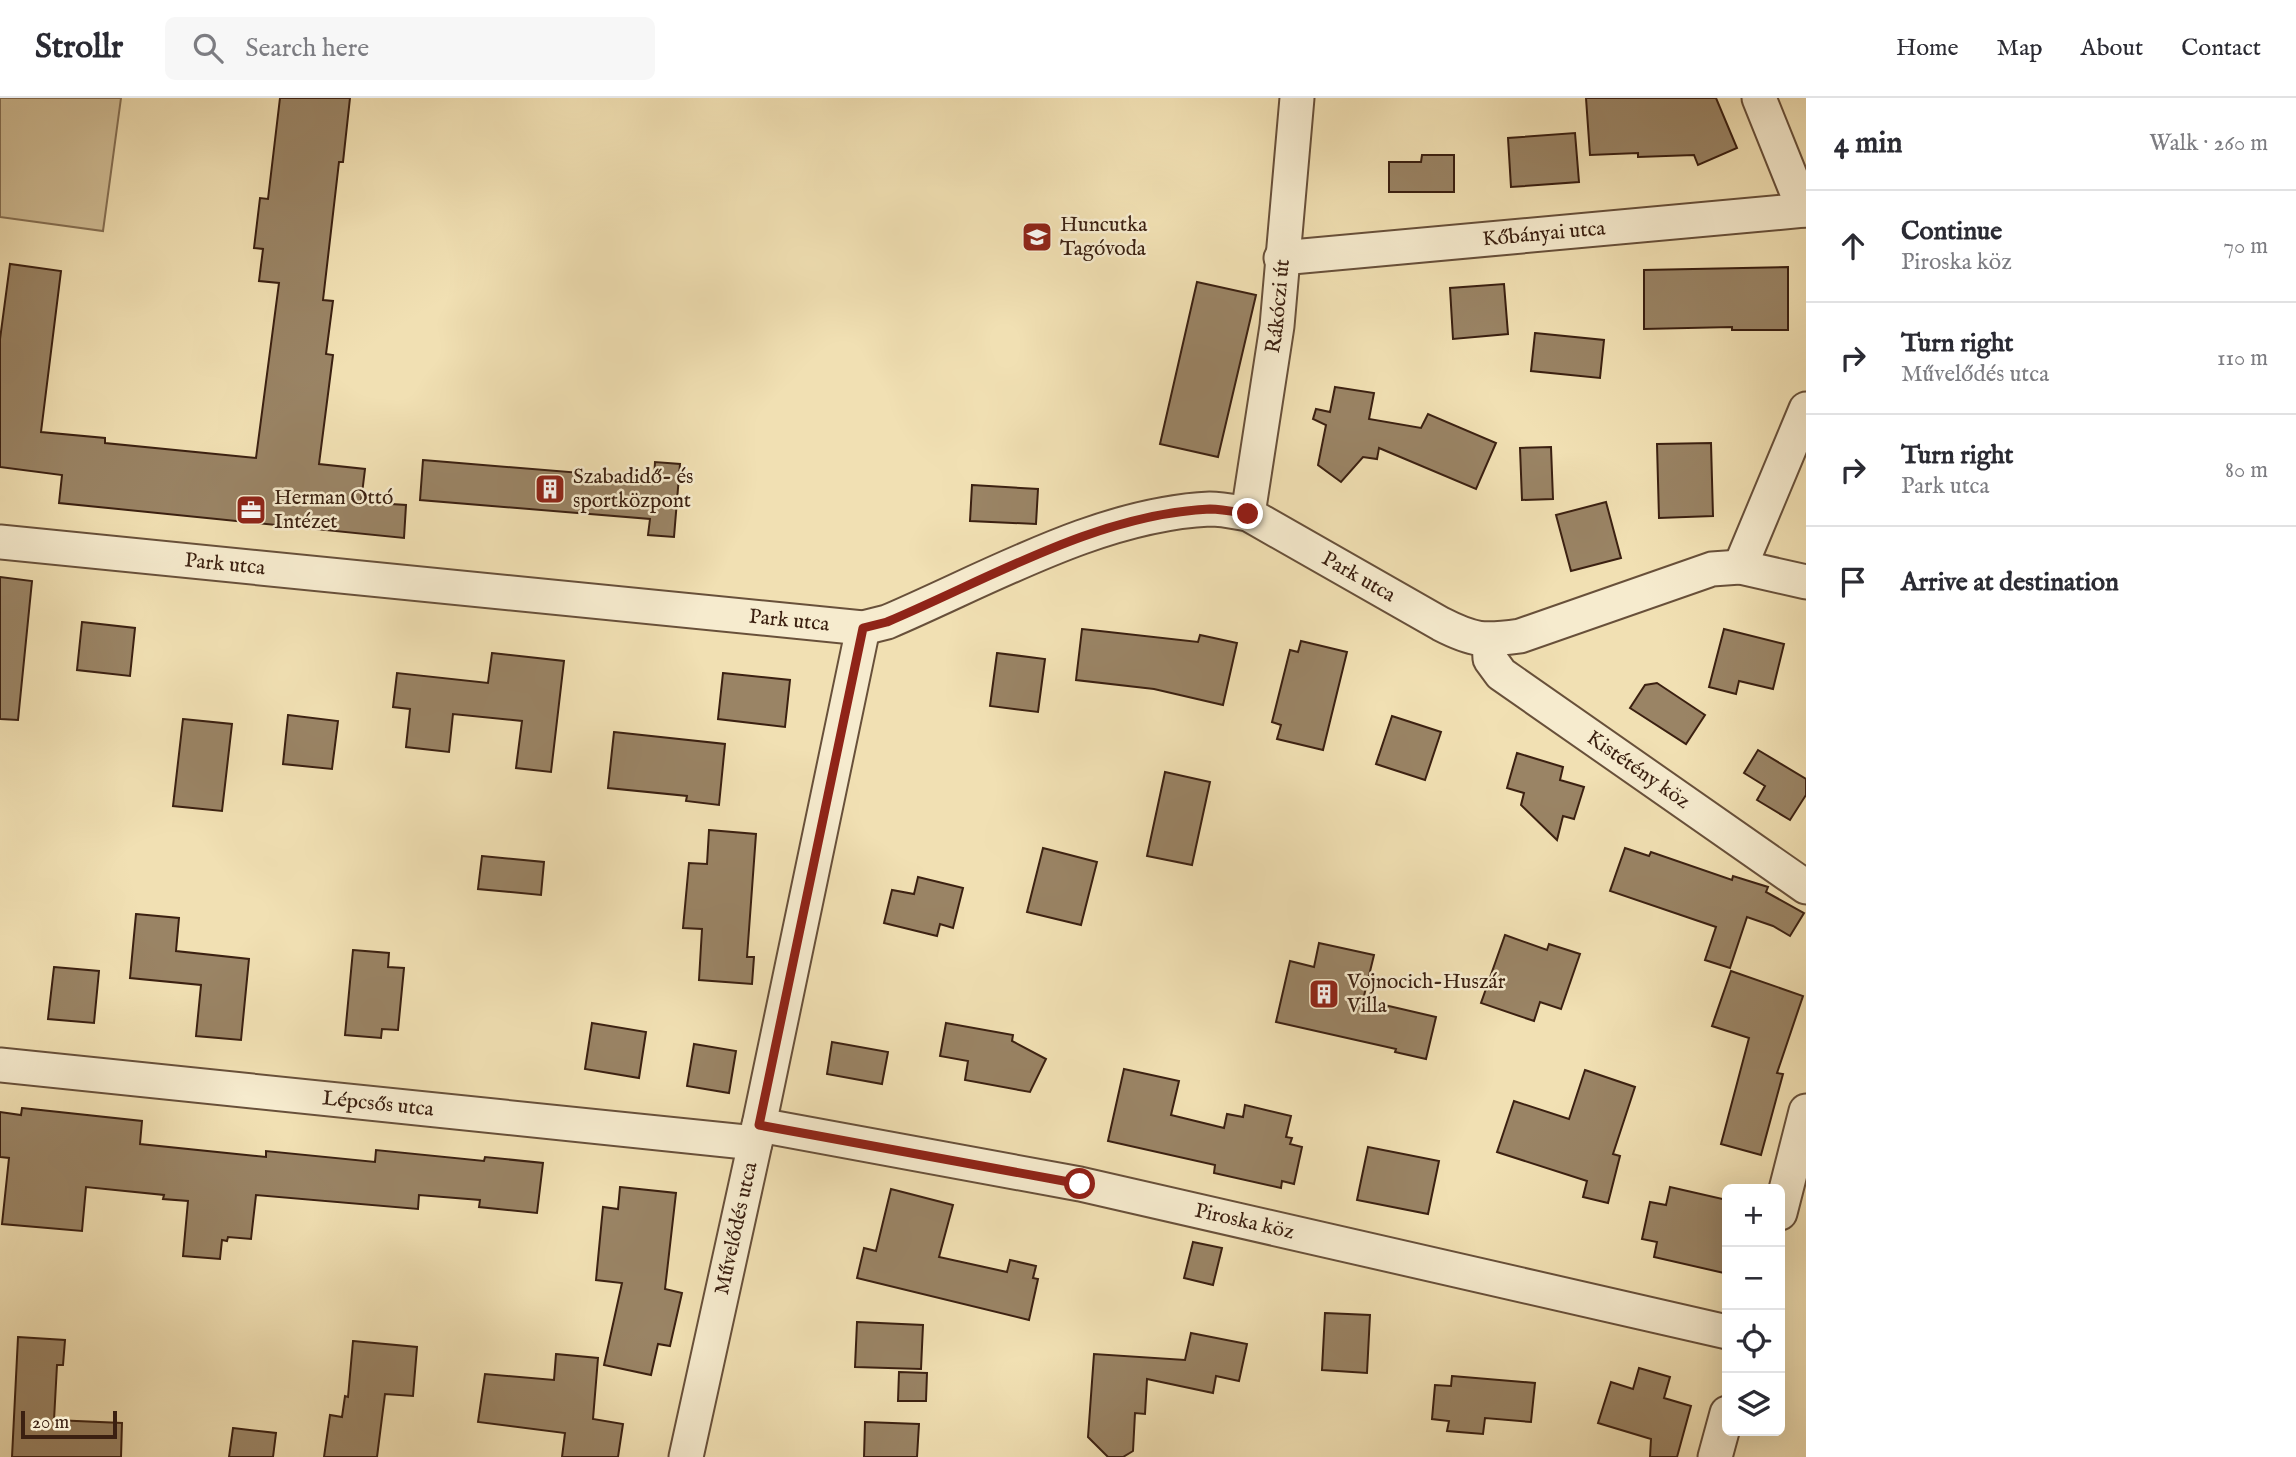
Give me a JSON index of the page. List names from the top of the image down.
{
  "streets": {
    "street": [
      "Kőbányai utca",
      "Rákóczi út",
      "Park utca",
      "Kistétény köz",
      "Lépcsős utca",
      "Piroska köz",
      "Művelődés utca"
    ]
  },
  "crossings": [
    ["Kőbányai utca", "Rákóczi út"],
    ["Rákóczi út", "Park utca"],
    ["Park utca", "Kistétény köz"],
    ["Park utca", "Művelődés utca"],
    ["Lépcsős utca", "Piroska köz"],
    ["Lépcsős utca", "Művelődés utca"],
    ["Piroska köz", "Művelődés utca"]
  ],
  "places": {
    "school or university": ["Huncutka Tagóvoda"],
    "building": ["Szabadidő- és sportközpont", "Vojnocich-Huszár Villa"],
    "office": ["Herman Ottó Intézet"]
  },
  "scale_bar": "20 m",
  "page": {
    "header": "Strollr",
    "search": "Search here",
    "nav": [
      "Home",
      "Map",
      "About",
      "Contact"
    ],
    "heading": ["4 min", "Walk · 260 m"],
    "list": [
      ["Continue", "Piroska köz", "70 m"],
      ["Turn right", "Művelődés utca", "110 m"],
      ["Turn right", "Park utca", "80 m"],
      "Arrive at destination"
    ],
    "map_buttons": ["+", "−"],
    "scale": "20 m"
  }
}
